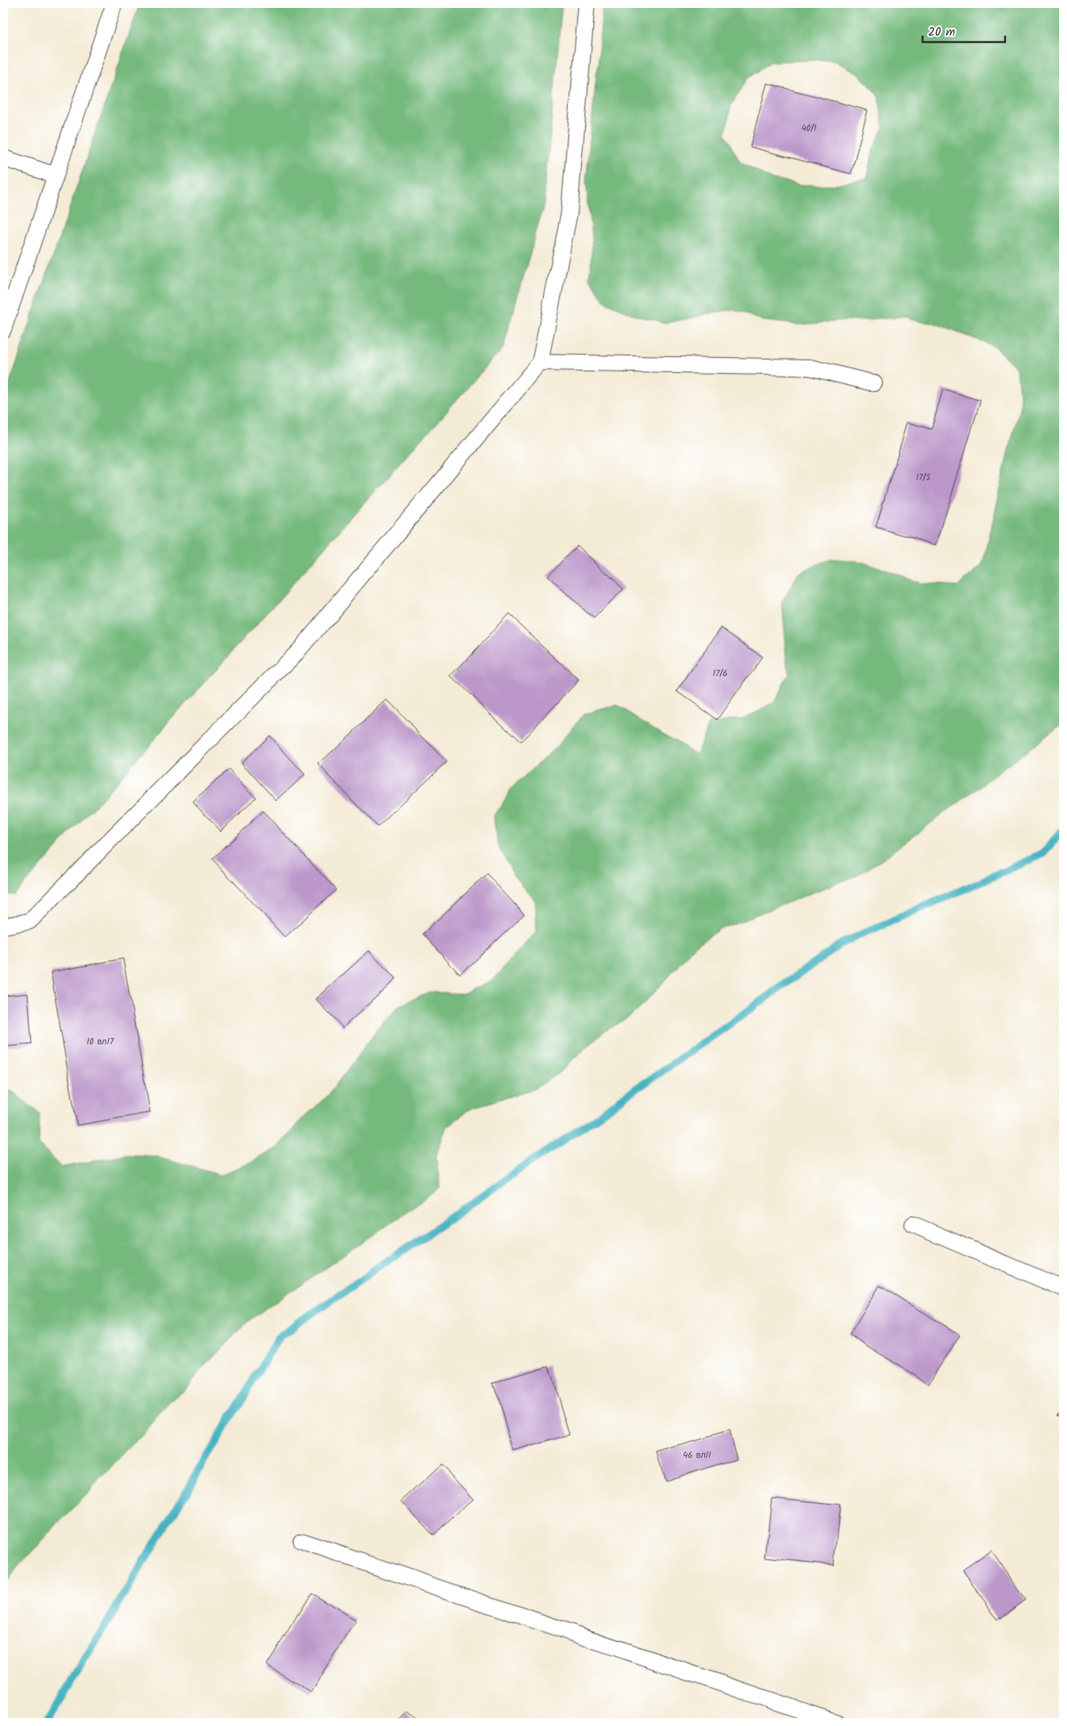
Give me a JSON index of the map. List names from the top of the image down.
{
  "house_numbers": [
    "40/1",
    "17/5",
    "17/6",
    "10 вл17",
    "46 вл11"
  ],
  "scale_bar": "20 m"
}
